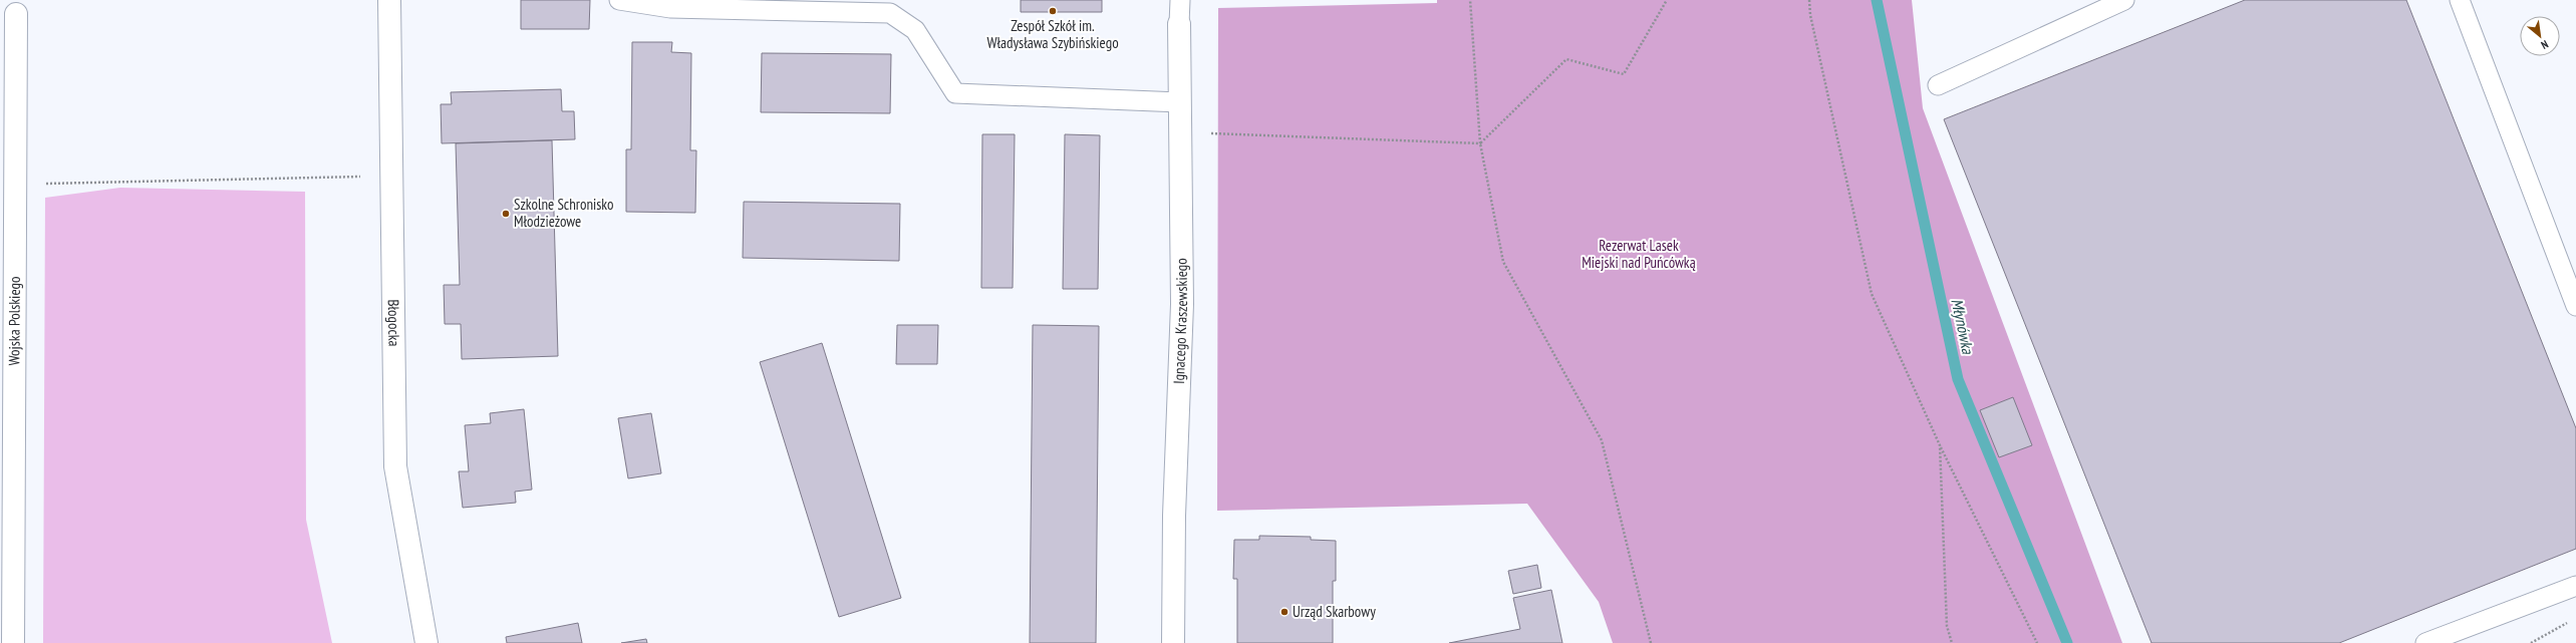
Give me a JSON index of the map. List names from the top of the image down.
{
  "streets": {
    "street": ["Wojska Polskiego", "Ignacego Kraszewskiego", "Błogocka"]
  },
  "water": ["Młynówka"],
  "parks": ["Rezerwat Lasek Miejski nad Puńcówką"],
  "places": ["Zespół Szkół im. Władysława Szybińskiego", "Szkolne Schronisko Młodzieżowe", "Urząd Skarbowy"],
  "north": "bottom right"
}
